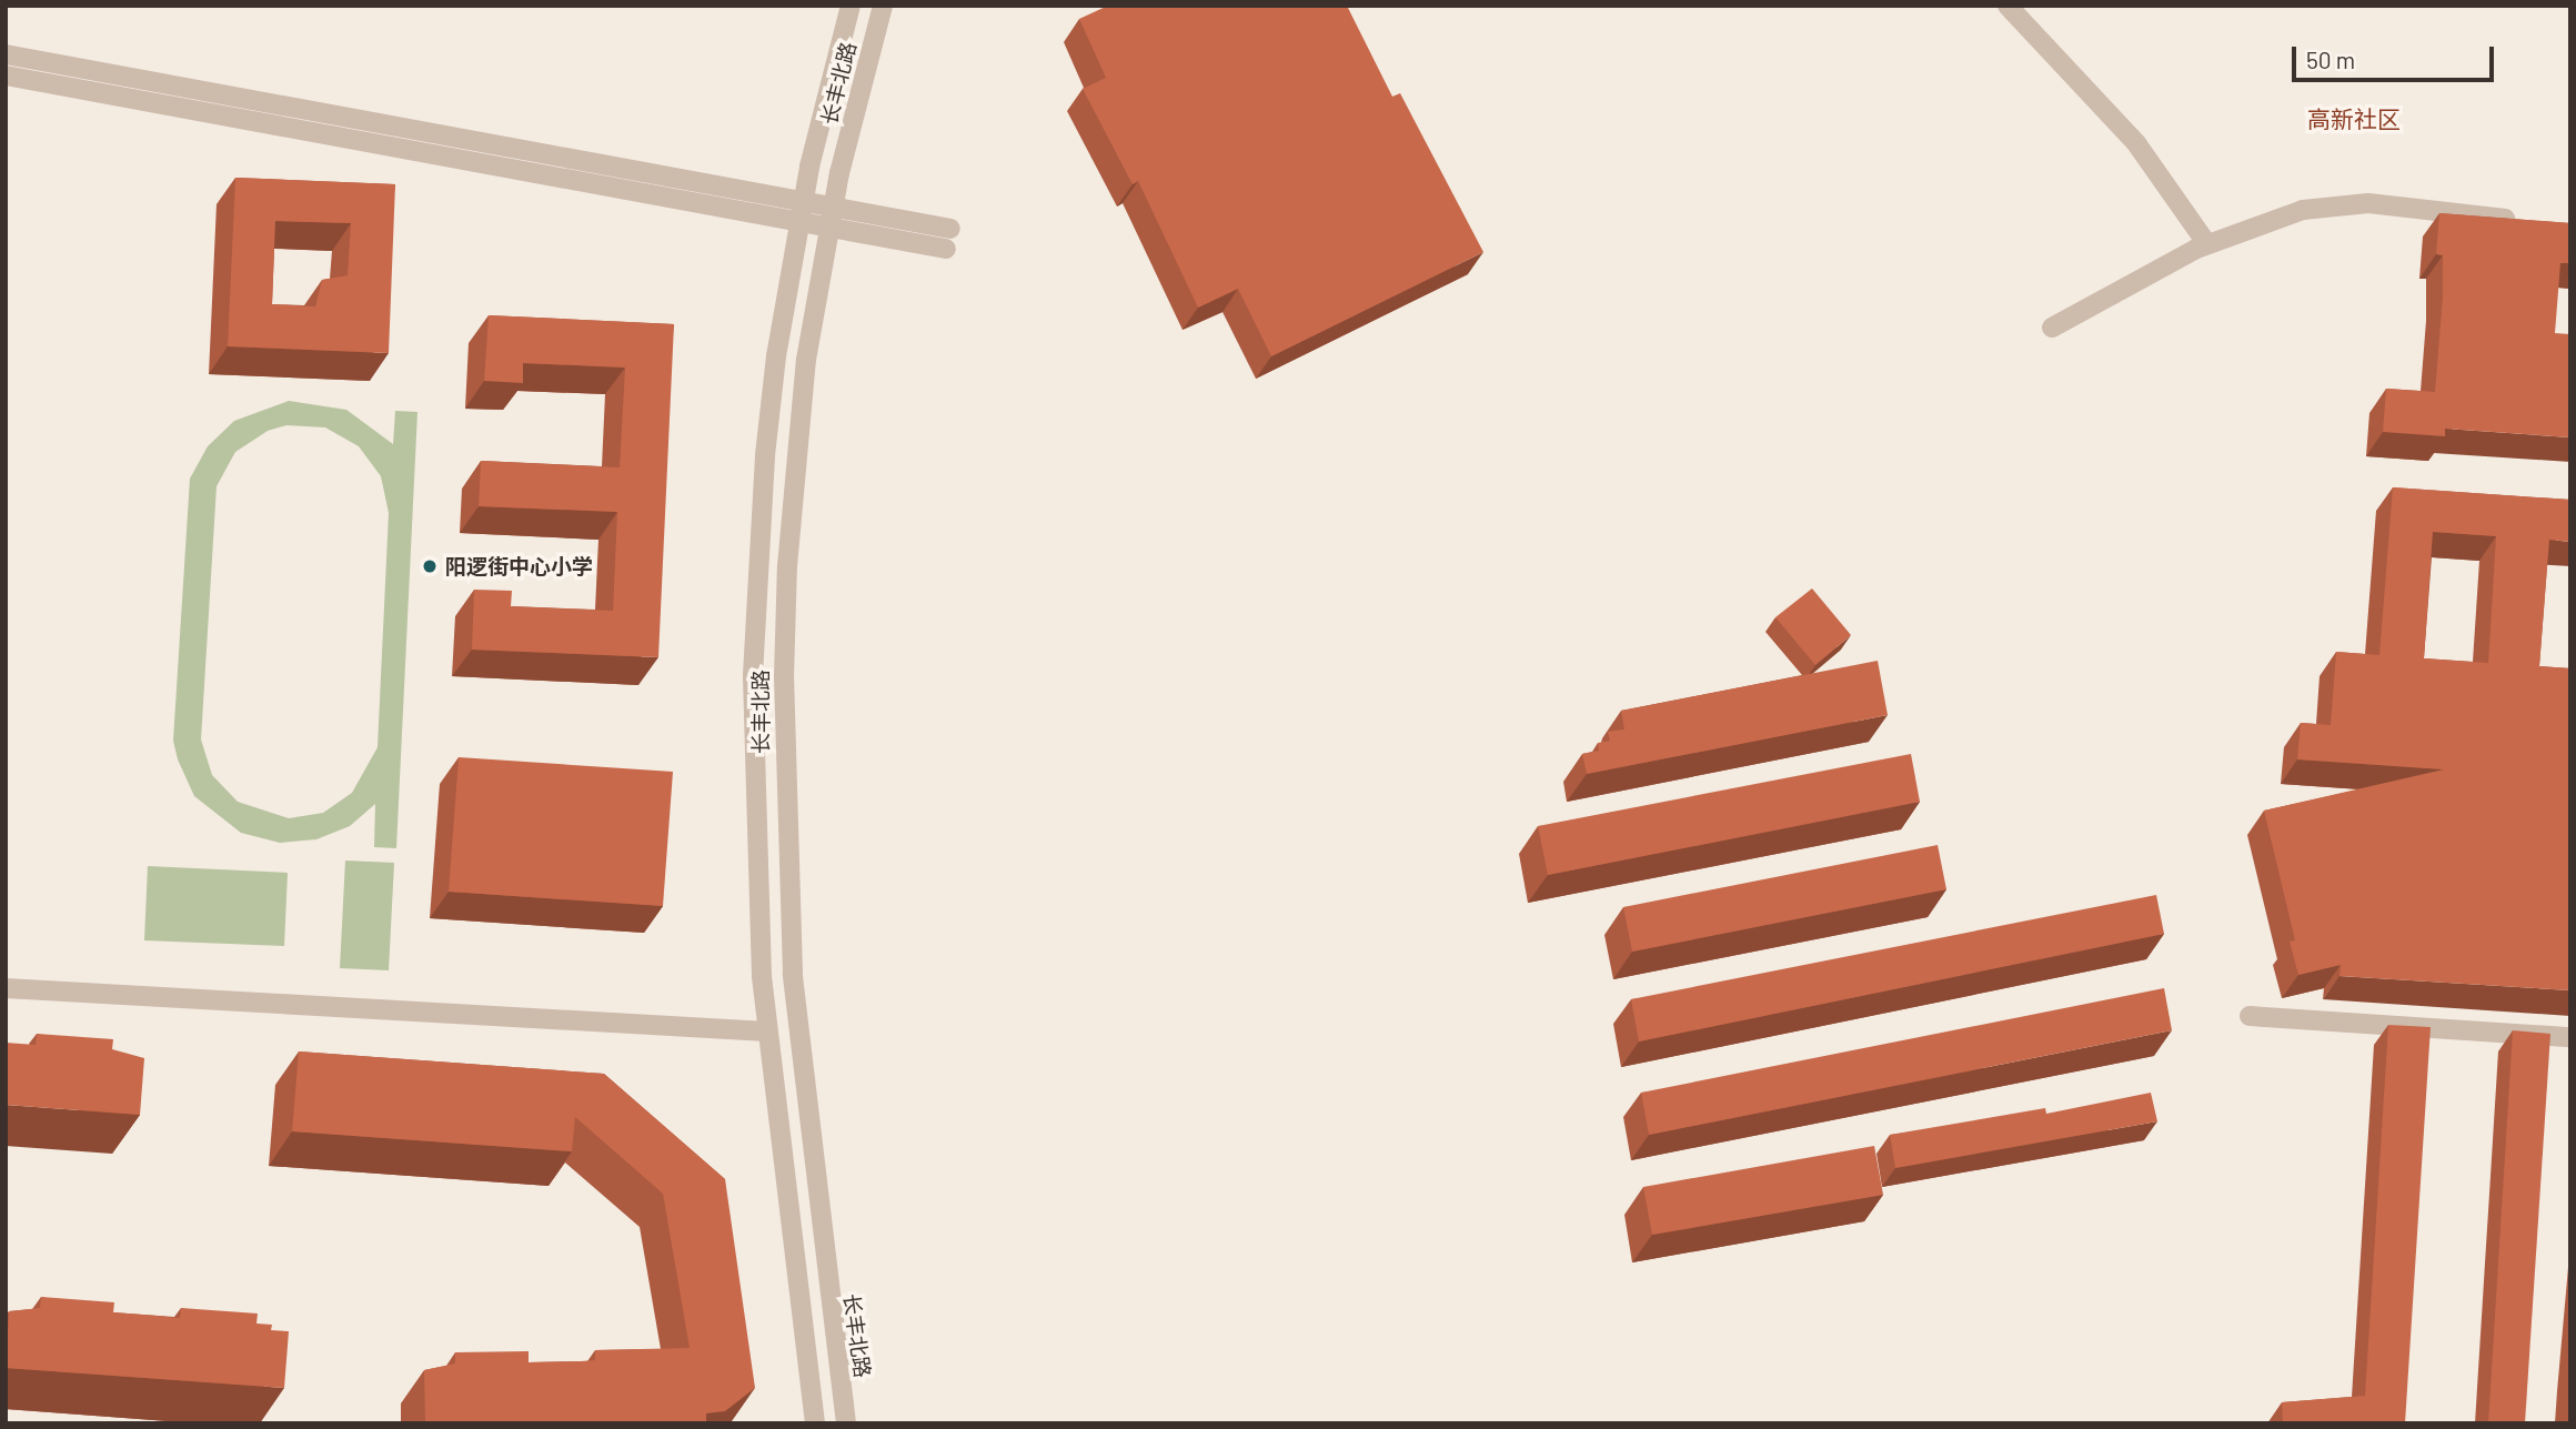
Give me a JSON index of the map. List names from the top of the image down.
{
  "streets": {
    "street": ["长丰北路"]
  },
  "districts": ["高新社区"],
  "places": ["阳逻街中心小学"],
  "scale_bar": "50 m"
}
